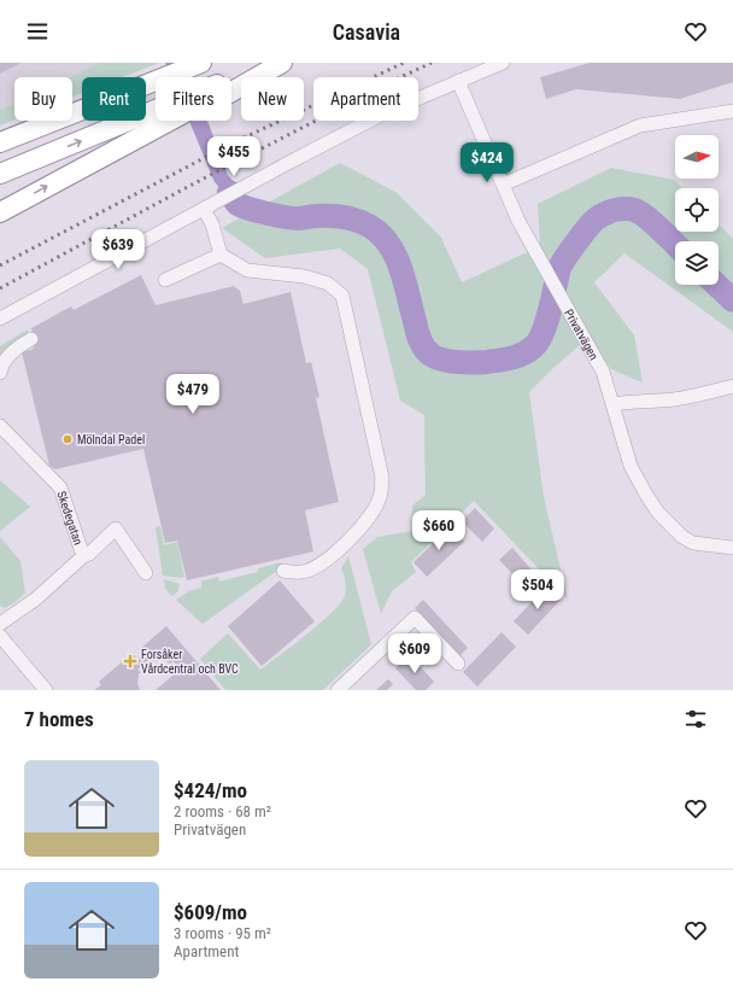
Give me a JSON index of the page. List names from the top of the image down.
{
  "streets": {
    "street": ["Privatvägen", "Skedegatan"]
  },
  "places": {
    "other": ["Mölndal Padel"],
    "health": ["Forsåker Vårdcentral och BVC"]
  },
  "north": "right",
  "page": {
    "header": "Casavia",
    "chip": [
      "Buy",
      "Rent",
      "Filters",
      "New",
      "Apartment"
    ],
    "price": [
      "$455",
      "$424",
      "$639",
      "$479",
      "$660",
      "$504",
      "$609"
    ],
    "heading": "7 homes",
    "list": [
      {
        "name": "$424/mo",
        "note": "2 rooms · 68 m² · Privatvägen"
      },
      {
        "name": "$609/mo",
        "note": "3 rooms · 95 m² · Apartment"
      }
    ]
  }
}
